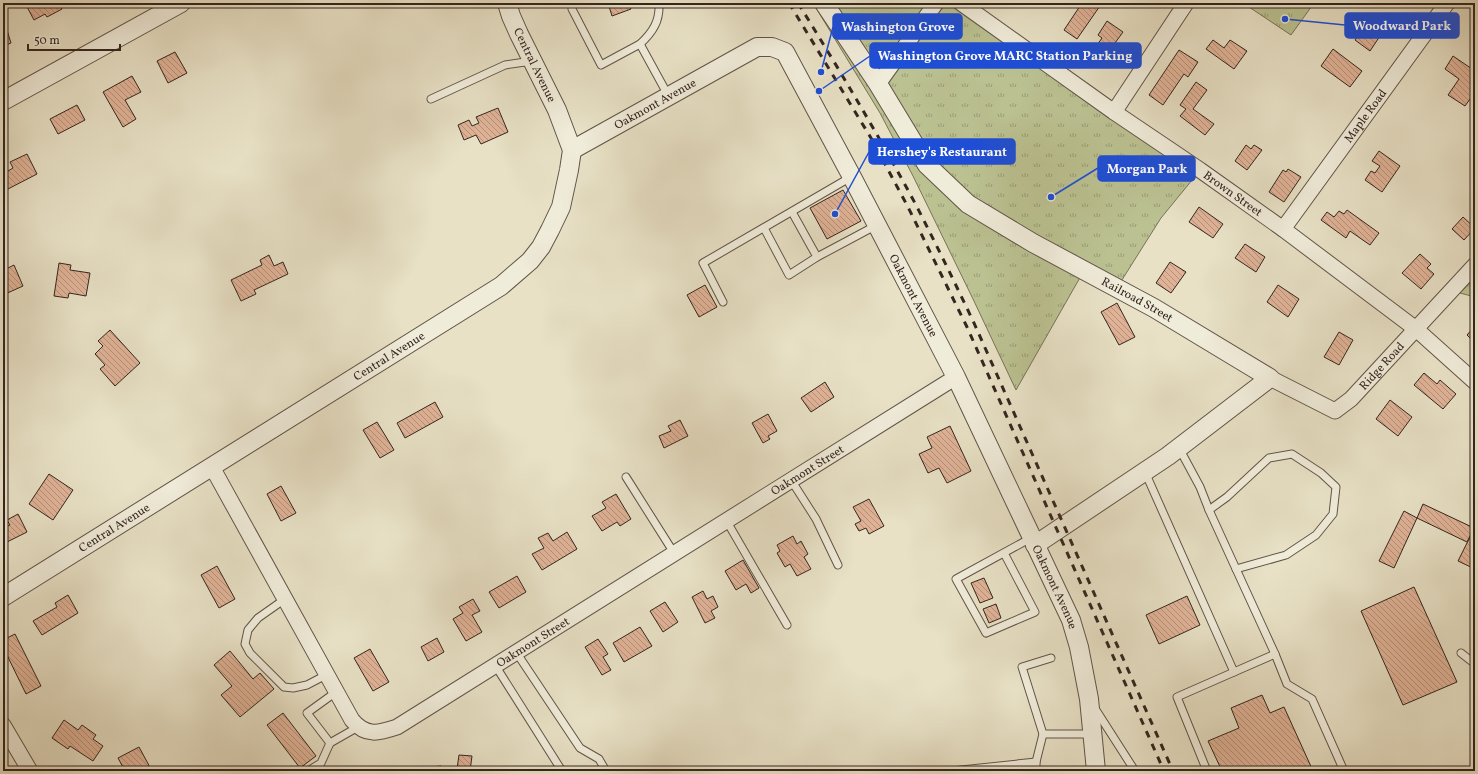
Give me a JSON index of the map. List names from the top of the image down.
{
  "streets": {
    "street": [
      "Central Avenue",
      "Oakmont Avenue",
      "Maple Road",
      "Brown Street",
      "Railroad Street",
      "Ridge Road",
      "Oakmont Street"
    ]
  },
  "crossings": [
    ["Central Avenue", "Oakmont Avenue"],
    ["Oakmont Avenue", "Oakmont Street"],
    ["Maple Road", "Brown Street"],
    ["Brown Street", "Ridge Road"],
    ["Railroad Street", "Ridge Road"]
  ],
  "places": [
    "Woodward Park",
    "Washington Grove",
    "Washington Grove MARC Station Parking",
    "Morgan Park",
    "Hershey's Restaurant"
  ],
  "scale_bar": "50 m"
}
